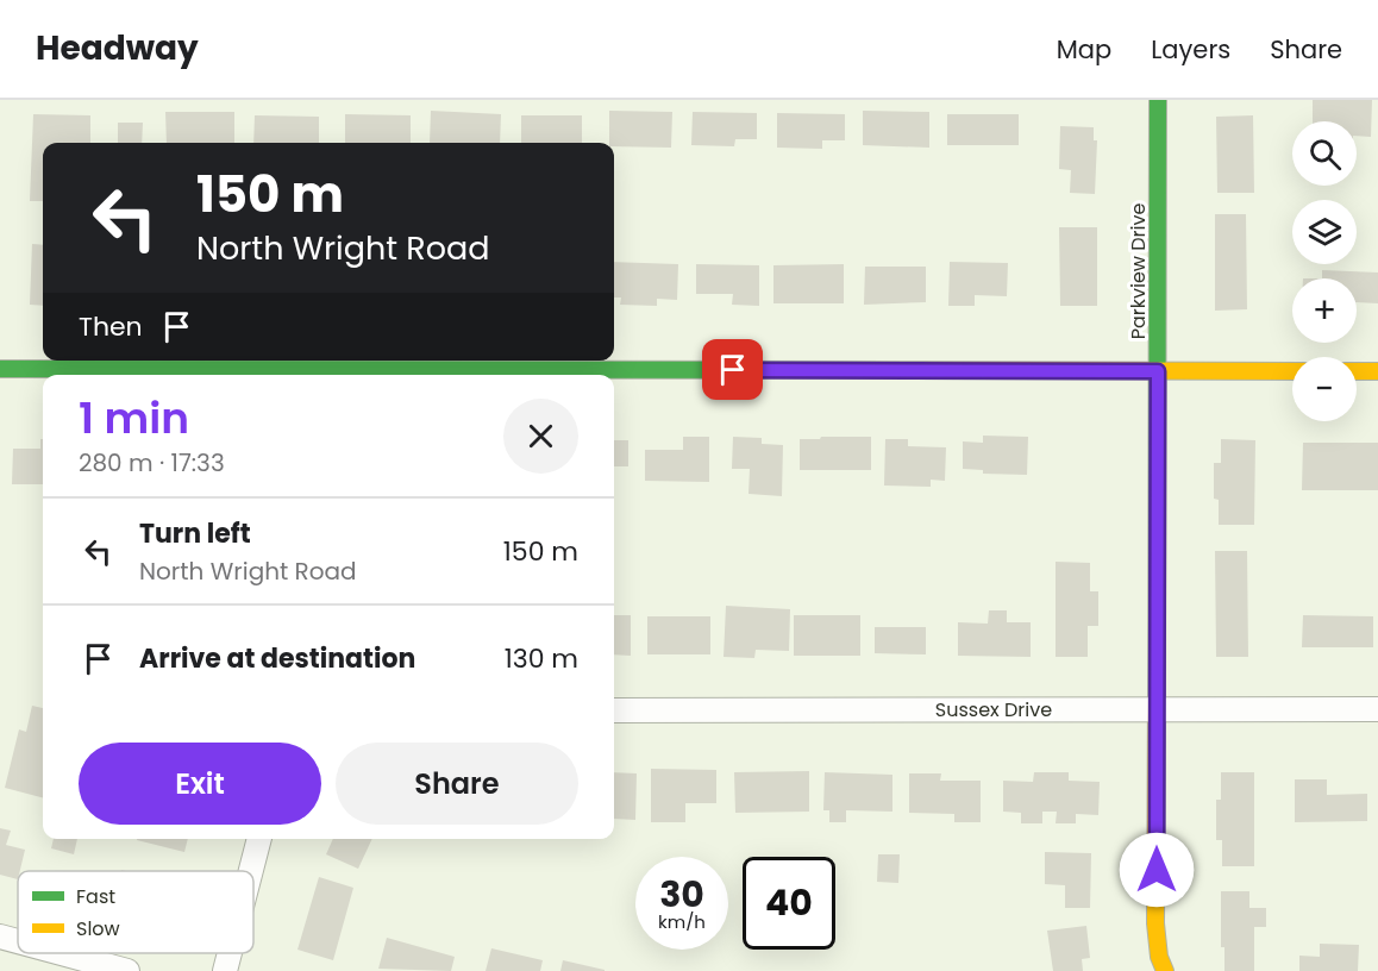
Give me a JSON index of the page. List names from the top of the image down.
{
  "streets": {
    "main road": ["Parkview Drive"],
    "street": ["Sussex Drive"]
  },
  "crossings": [
    ["Parkview Drive", "Sussex Drive"]
  ],
  "legend": ["Fast", "Slow"],
  "page": {
    "header": "Headway",
    "nav": ["Map", "Layers", "Share"],
    "map_buttons": ["+", "−"],
    "turn": ["150 m", "North Wright Road"],
    "then": "Then",
    "heading": ["1 min", "280 m · 17:33"],
    "list": [
      {
        "name": "Turn left",
        "note": "North Wright Road",
        "value": "150 m"
      },
      {
        "name": "Arrive at destination",
        "value": "130 m"
      }
    ],
    "buttons": ["Exit", "Share"],
    "speed": "30 km/h",
    "limit": "40"
  }
}
